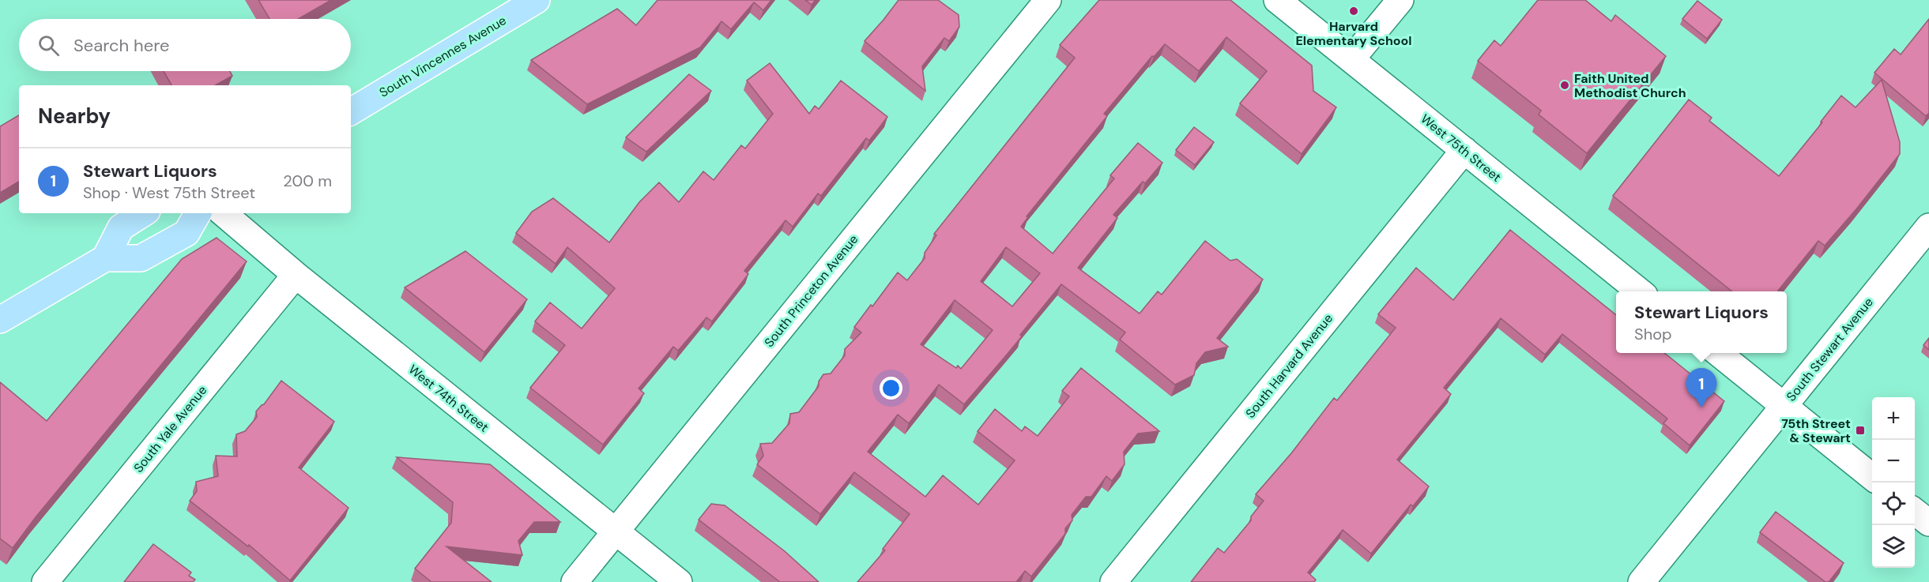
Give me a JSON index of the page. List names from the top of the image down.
{
  "streets": {
    "main road": ["South Vincennes Avenue"],
    "street": [
      "West 75th Street",
      "South Princeton Avenue",
      "South Stewart Avenue",
      "South Harvard Avenue",
      "West 74th Street",
      "South Yale Avenue"
    ]
  },
  "crossings": [
    ["West 75th Street", "South Harvard Avenue"],
    ["South Princeton Avenue", "West 74th Street"],
    ["West 74th Street", "South Yale Avenue"]
  ],
  "places": {
    "other": ["Harvard Elementary School", "Faith United Methodist Church"],
    "transit": ["75th Street & Stewart"]
  },
  "page": {
    "search": "Search here",
    "heading": "Nearby",
    "list": [
      {
        "mark": "1",
        "name": "Stewart Liquors",
        "note": "Shop · West 75th Street",
        "value": "200 m"
      }
    ],
    "popup": ["Stewart Liquors", "Shop"],
    "pins": "1",
    "map_buttons": ["+", "−"]
  }
}
